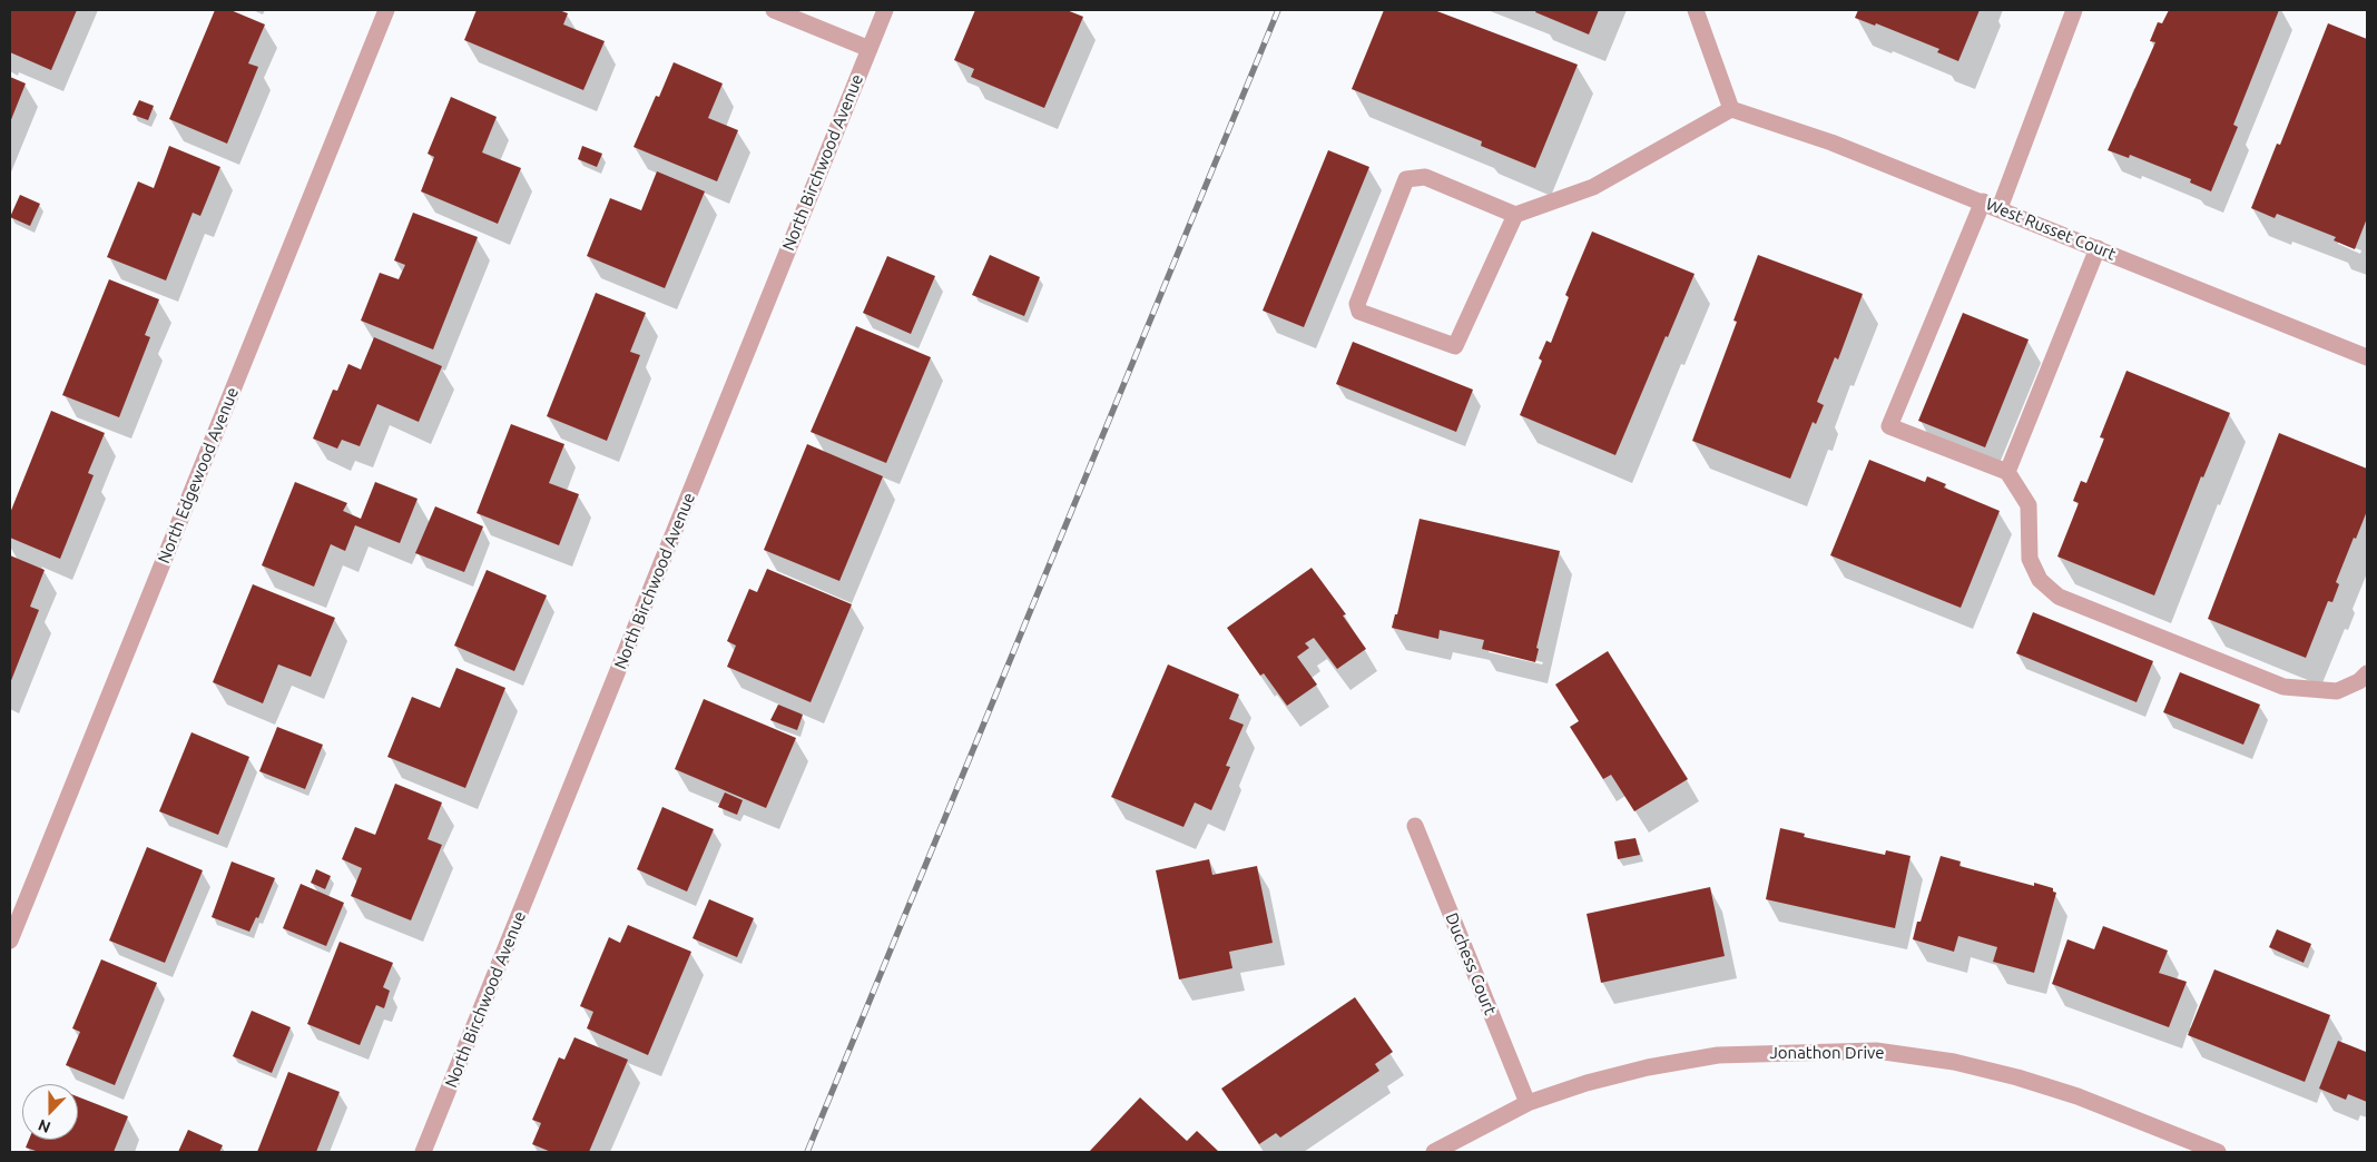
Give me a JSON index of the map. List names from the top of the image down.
{
  "streets": {
    "street": [
      "North Birchwood Avenue",
      "West Russet Court",
      "North Edgewood Avenue",
      "Duchess Court",
      "Jonathon Drive"
    ]
  },
  "crossings": [
    ["Duchess Court", "Jonathon Drive"]
  ],
  "north": "bottom"
}
